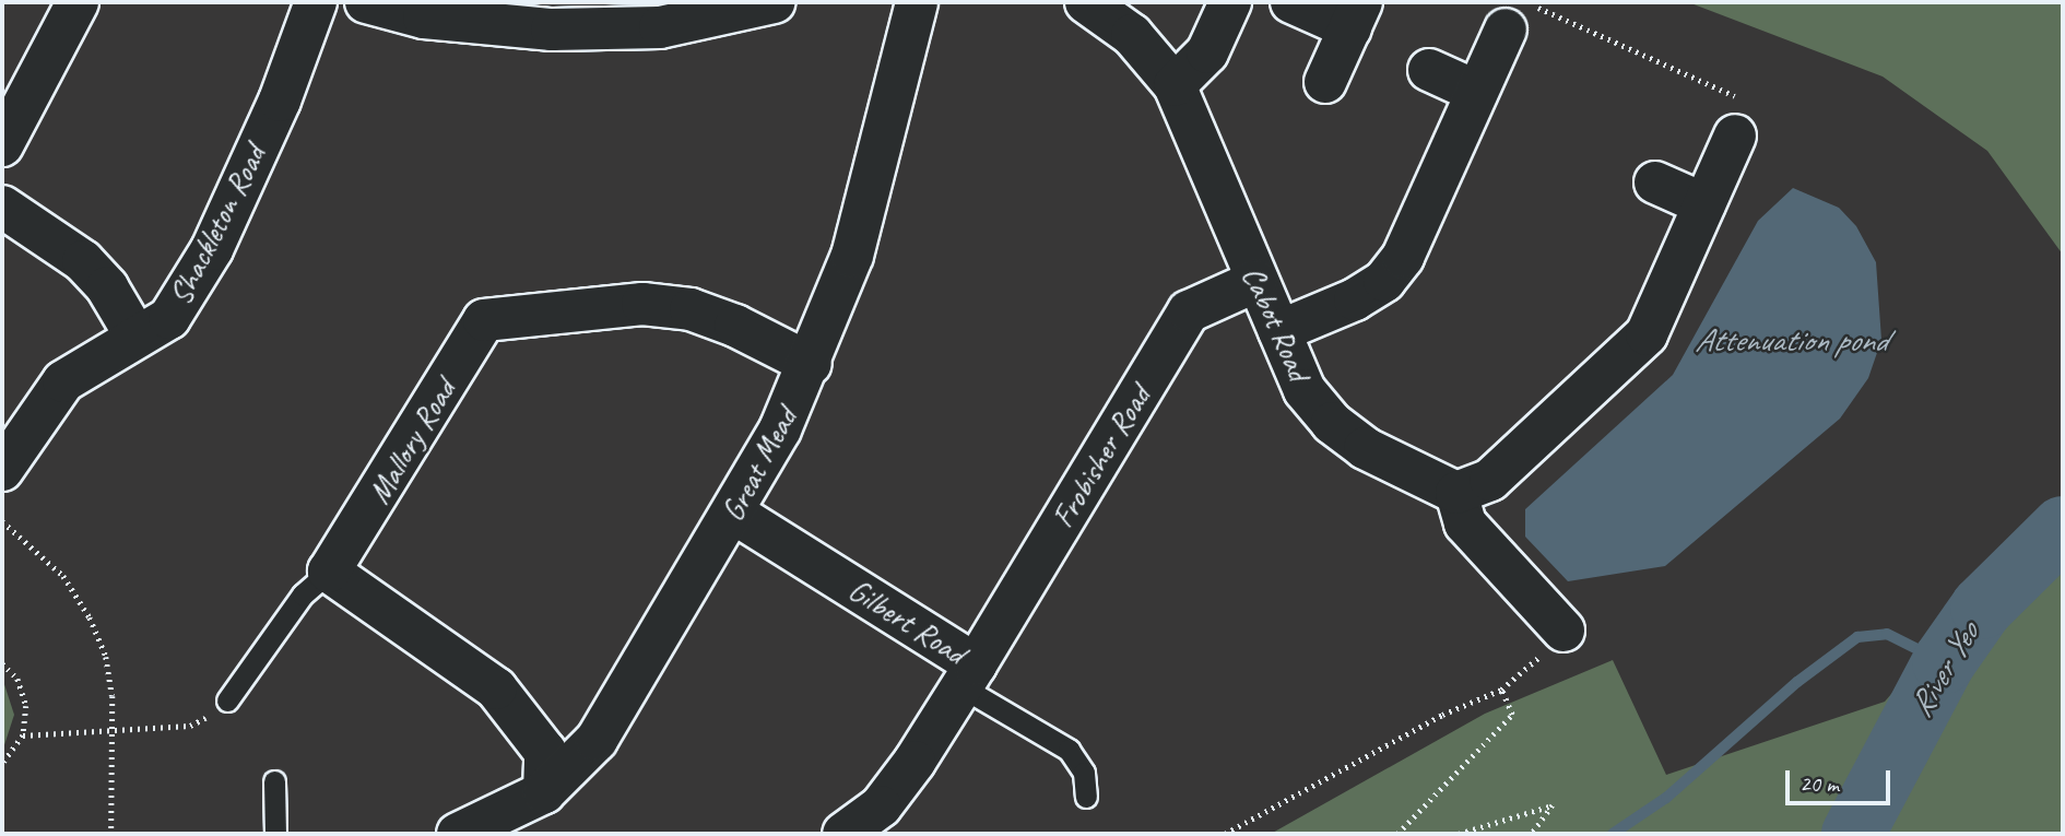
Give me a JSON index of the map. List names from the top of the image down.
{
  "streets": {
    "street": [
      "Shackleton Road",
      "Cabot Road",
      "Mallory Road",
      "Frobisher Road",
      "Great Mead",
      "Gilbert Road"
    ]
  },
  "crossings": [
    ["Cabot Road", "Frobisher Road"],
    ["Mallory Road", "Great Mead"],
    ["Frobisher Road", "Gilbert Road"],
    ["Great Mead", "Gilbert Road"]
  ],
  "water": ["Attenuation pond", "River Yeo"],
  "scale_bar": "20 m"
}
